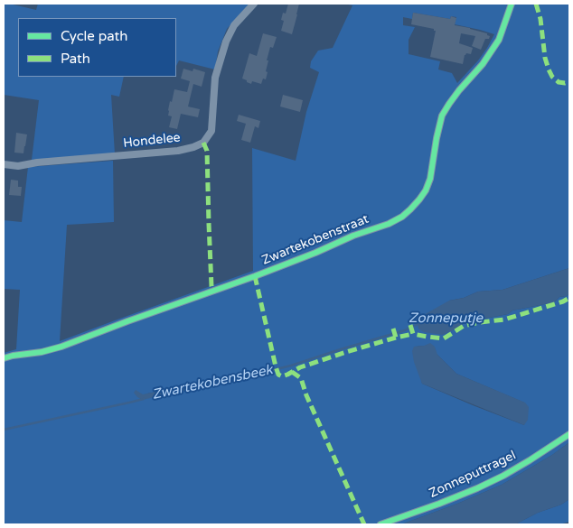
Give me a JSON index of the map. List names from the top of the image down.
{
  "streets": {
    "street": ["Hondelee", "Zwartekobenstraat", "Zonneputtragel"]
  },
  "water": ["Zonneputje", "Zwartekobensbeek"],
  "legend": ["Cycle path", "Path"]
}
